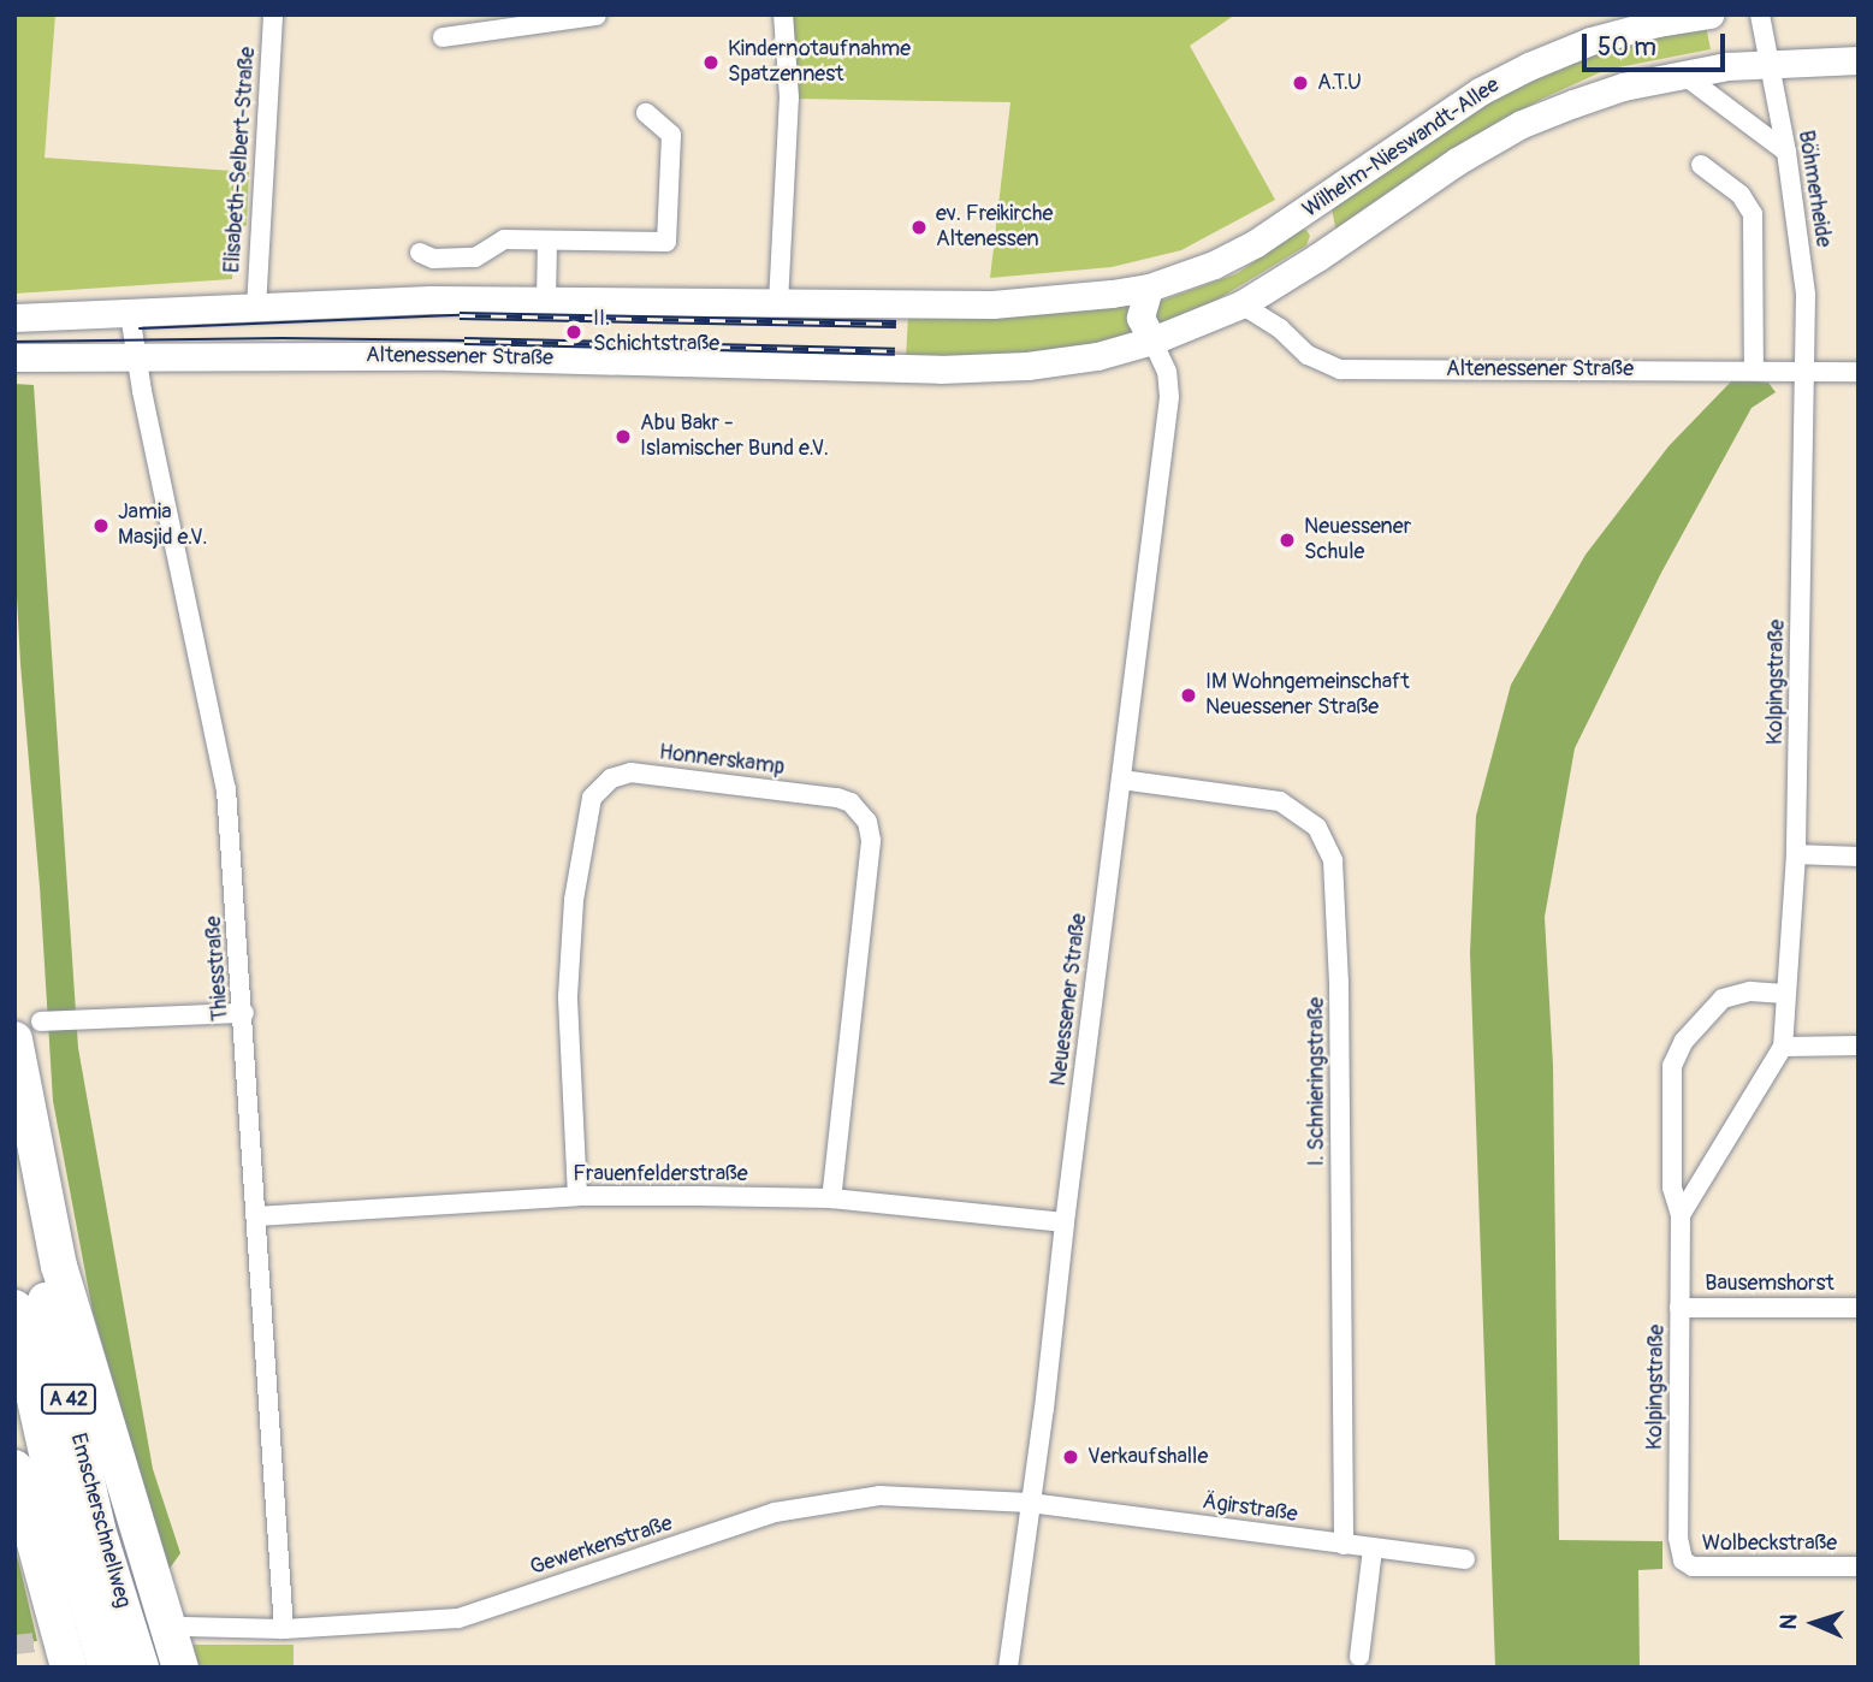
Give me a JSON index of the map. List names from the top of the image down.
{
  "streets": {
    "highway": ["A 42", "Emscherschnellweg"],
    "main road": ["Wilhelm-Nieswandt-Allee", "Altenessener Straße"],
    "street": [
      "Elisabeth-Selbert-Straße",
      "Böhmerheide",
      "Kolpingstraße",
      "Honnerskamp",
      "Thiesstraße",
      "Neuessener Straße",
      "I. Schnieringstraße",
      "Frauenfelderstraße",
      "Bausemshorst",
      "Ägirstraße",
      "Wolbeckstraße",
      "Gewerkenstraße"
    ]
  },
  "crossings": [
    ["Wilhelm-Nieswandt-Allee", "Böhmerheide"],
    ["Wilhelm-Nieswandt-Allee", "Altenessener Straße"],
    ["Wilhelm-Nieswandt-Allee", "Neuessener Straße"],
    ["Böhmerheide", "Altenessener Straße"],
    ["Böhmerheide", "Kolpingstraße"],
    ["Altenessener Straße", "Kolpingstraße"],
    ["Altenessener Straße", "Thiesstraße"],
    ["Altenessener Straße", "Neuessener Straße"],
    ["Kolpingstraße", "Bausemshorst"],
    ["Kolpingstraße", "Wolbeckstraße"],
    ["Honnerskamp", "Frauenfelderstraße"],
    ["Thiesstraße", "Frauenfelderstraße"],
    ["Thiesstraße", "Gewerkenstraße"],
    ["Neuessener Straße", "I. Schnieringstraße"],
    ["Neuessener Straße", "Frauenfelderstraße"],
    ["Neuessener Straße", "Ägirstraße"],
    ["Neuessener Straße", "Gewerkenstraße"],
    ["I. Schnieringstraße", "Ägirstraße"],
    ["Ägirstraße", "Gewerkenstraße"]
  ],
  "places": [
    "Kindernotaufnahme Spatzennest",
    "A.T.U",
    "ev. Freikirche Altenessen",
    "II. Schichtstraße",
    "Abu Bakr - Islamischer Bund e.V.",
    "Jamia Masjid e.V.",
    "Neuessener Schule",
    "IM Wohngemeinschaft Neuessener Straße",
    "Verkaufshalle"
  ],
  "scale_bar": "50 m",
  "north": "left"
}
